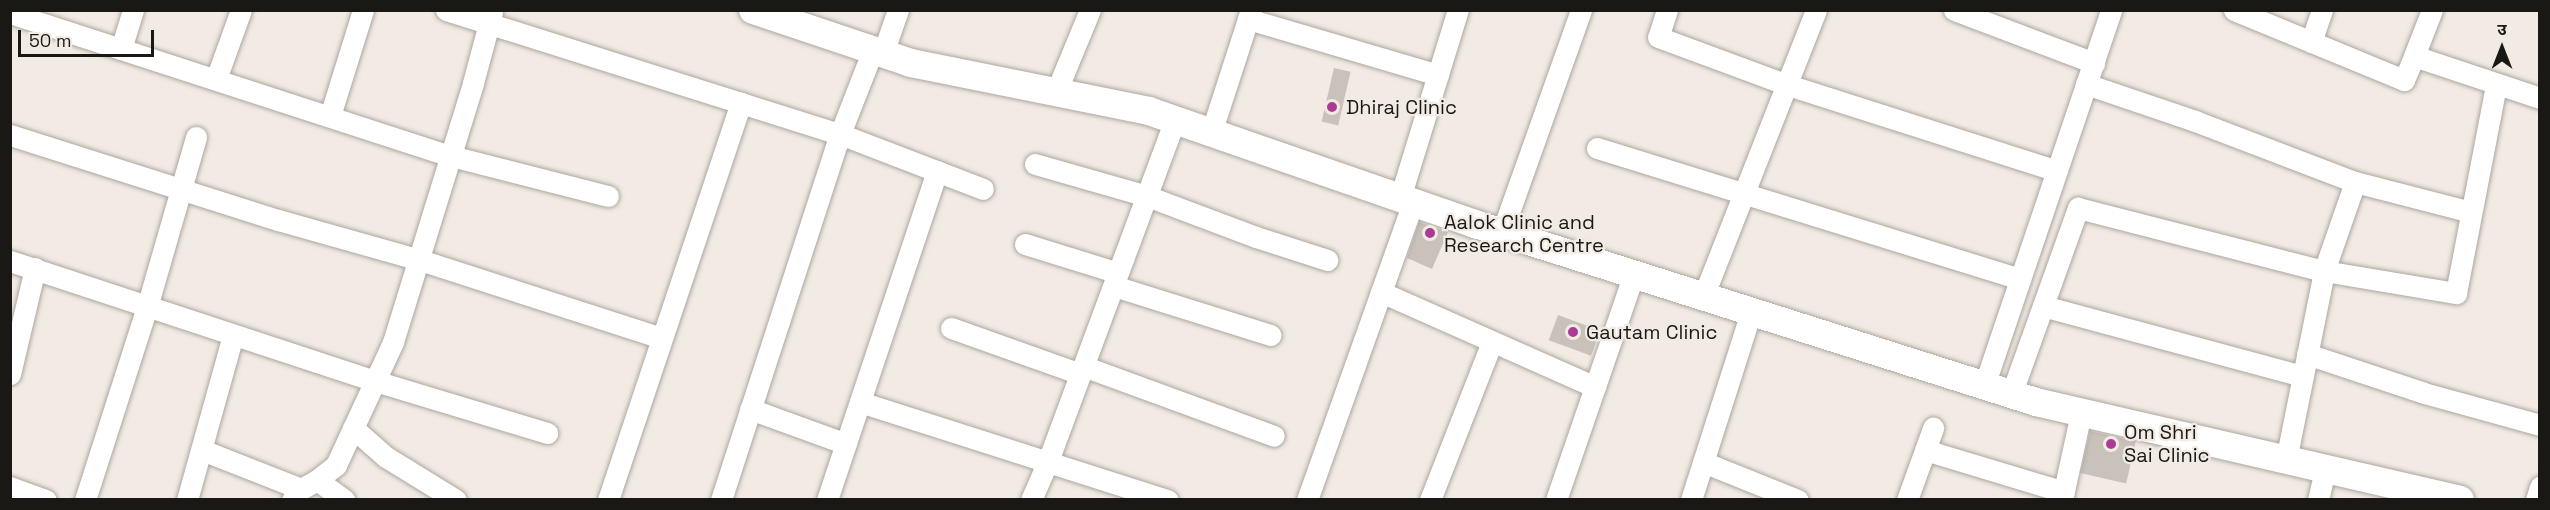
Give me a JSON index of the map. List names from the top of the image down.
{
  "places": [
    "Dhiraj Clinic",
    "Aalok Clinic and Research Centre",
    "Gautam Clinic",
    "Om Shri Sai Clinic"
  ],
  "scale_bar": "50 m",
  "north": "top"
}
